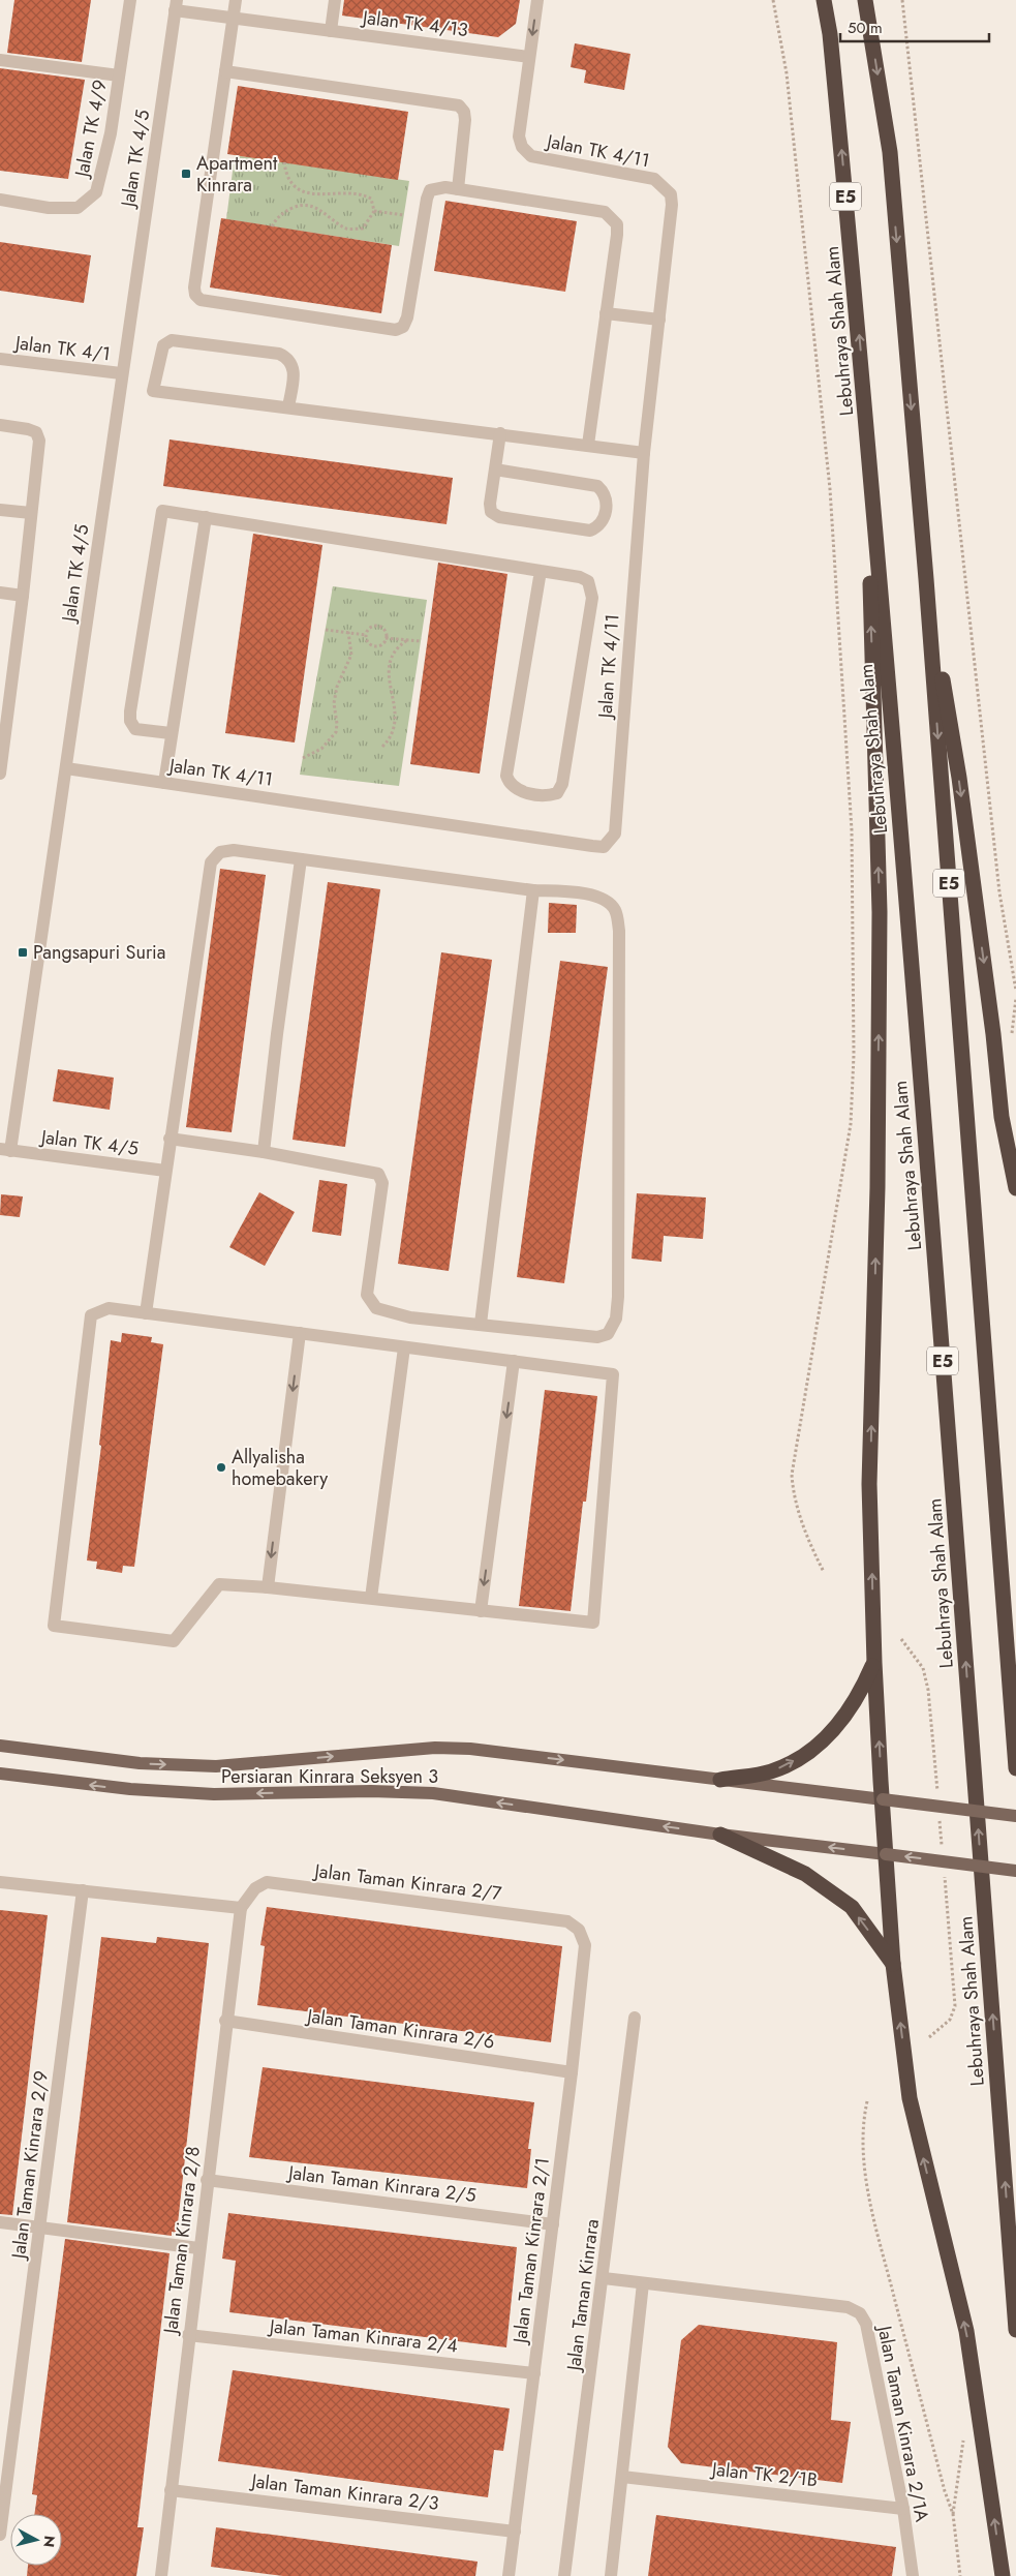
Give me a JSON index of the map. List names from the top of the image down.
{
  "streets": {
    "highway": ["E5", "Lebuhraya Shah Alam"],
    "main road": ["Persiaran Kinrara Seksyen 3"],
    "street": [
      "Jalan TK 4/13",
      "Jalan TK 4/9",
      "Jalan TK 4/11",
      "Jalan TK 4/5",
      "Jalan TK 4/1",
      "Jalan Taman Kinrara 2/7",
      "Jalan Taman Kinrara 2/6",
      "Jalan Taman Kinrara 2/9",
      "Jalan Taman Kinrara 2/5",
      "Jalan Taman Kinrara 2/8",
      "Jalan Taman Kinrara 2/1",
      "Jalan Taman Kinrara",
      "Jalan Taman Kinrara 2/4",
      "Jalan Taman Kinrara 2/1A",
      "Jalan TK 2/1B",
      "Jalan Taman Kinrara 2/3"
    ]
  },
  "crossings": [
    ["Jalan TK 4/13", "Jalan TK 4/11"],
    ["Jalan TK 4/13", "Jalan TK 4/5"],
    ["Jalan TK 4/11", "Jalan TK 4/5"],
    ["Jalan TK 4/5", "Jalan TK 4/1"],
    ["Jalan Taman Kinrara 2/7", "Jalan Taman Kinrara 2/8"],
    ["Jalan Taman Kinrara 2/7", "Jalan Taman Kinrara 2/1"],
    ["Jalan Taman Kinrara 2/6", "Jalan Taman Kinrara 2/8"],
    ["Jalan Taman Kinrara 2/6", "Jalan Taman Kinrara 2/1"],
    ["Jalan Taman Kinrara 2/5", "Jalan Taman Kinrara 2/8"],
    ["Jalan Taman Kinrara 2/5", "Jalan Taman Kinrara 2/1"],
    ["Jalan Taman Kinrara 2/8", "Jalan Taman Kinrara 2/4"],
    ["Jalan Taman Kinrara 2/8", "Jalan Taman Kinrara 2/3"],
    ["Jalan Taman Kinrara 2/1", "Jalan Taman Kinrara 2/4"],
    ["Jalan Taman Kinrara 2/1", "Jalan Taman Kinrara 2/3"],
    ["Jalan Taman Kinrara 2/1A", "Jalan TK 2/1B"]
  ],
  "places": {
    "transit": ["Apartment Kinrara", "Pangsapuri Suria"],
    "other": ["Allyalisha homebakery"]
  },
  "scale_bar": "50 m",
  "north": "right"
}
